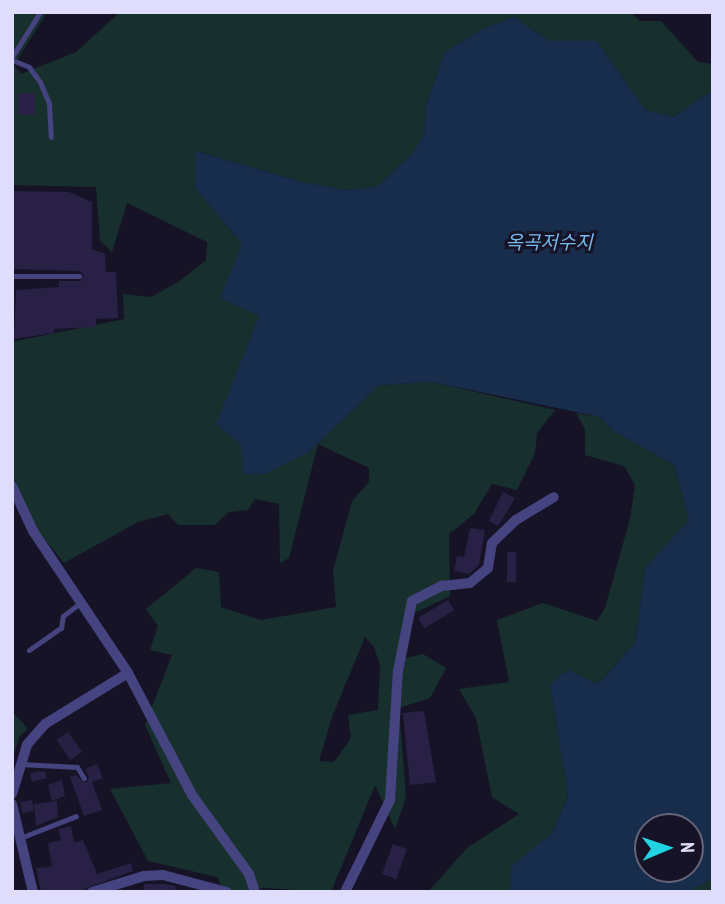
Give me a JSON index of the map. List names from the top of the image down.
{
  "water": ["옥곡저수지"],
  "north": "right"
}
